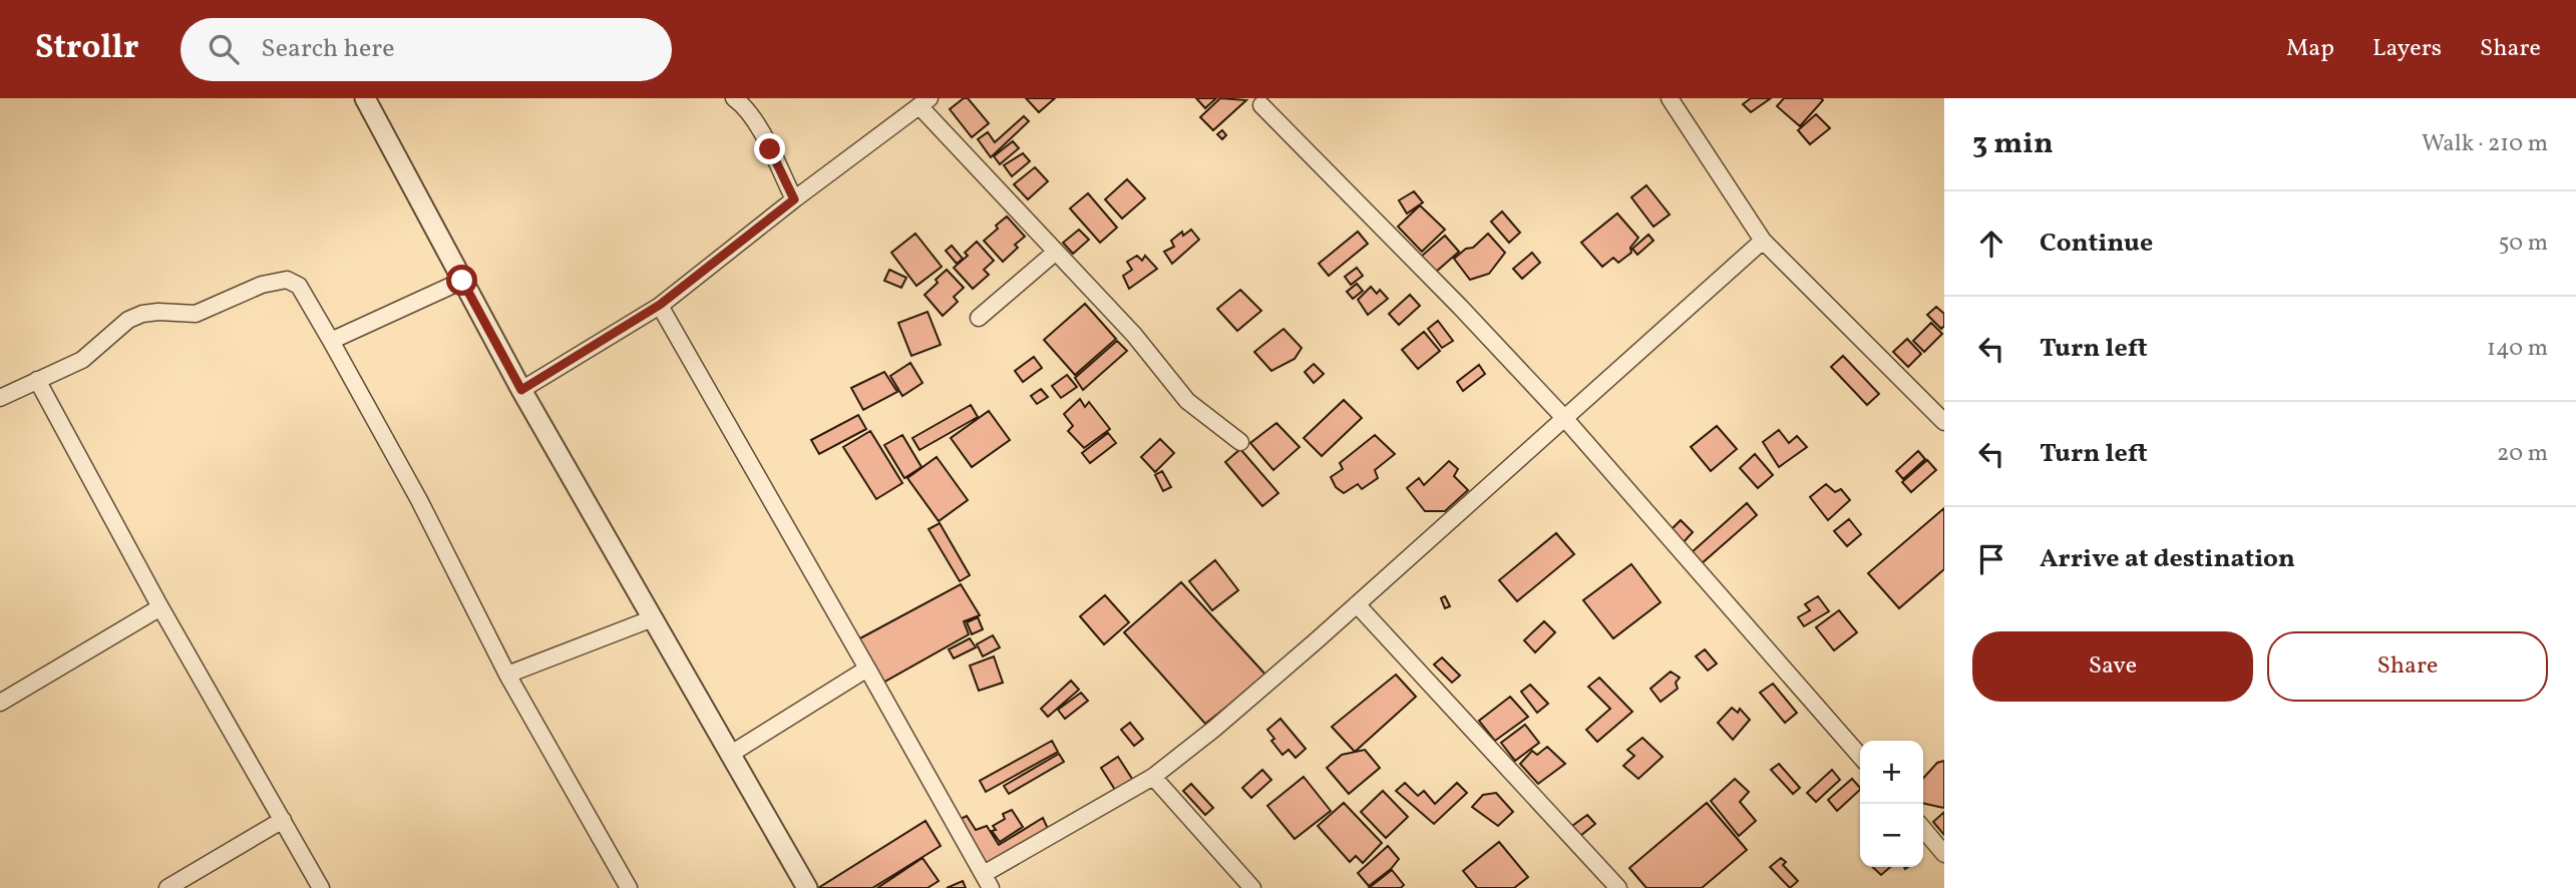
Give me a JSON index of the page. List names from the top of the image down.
{
  "page": {
    "header": "Strollr",
    "search": "Search here",
    "nav": ["Map", "Layers", "Share"],
    "heading": ["3 min", "Walk · 210 m"],
    "list": [
      ["Continue", "50 m"],
      ["Turn left", "140 m"],
      ["Turn left", "20 m"],
      "Arrive at destination"
    ],
    "buttons": ["Save", "Share"],
    "map_buttons": ["+", "−"]
  }
}
